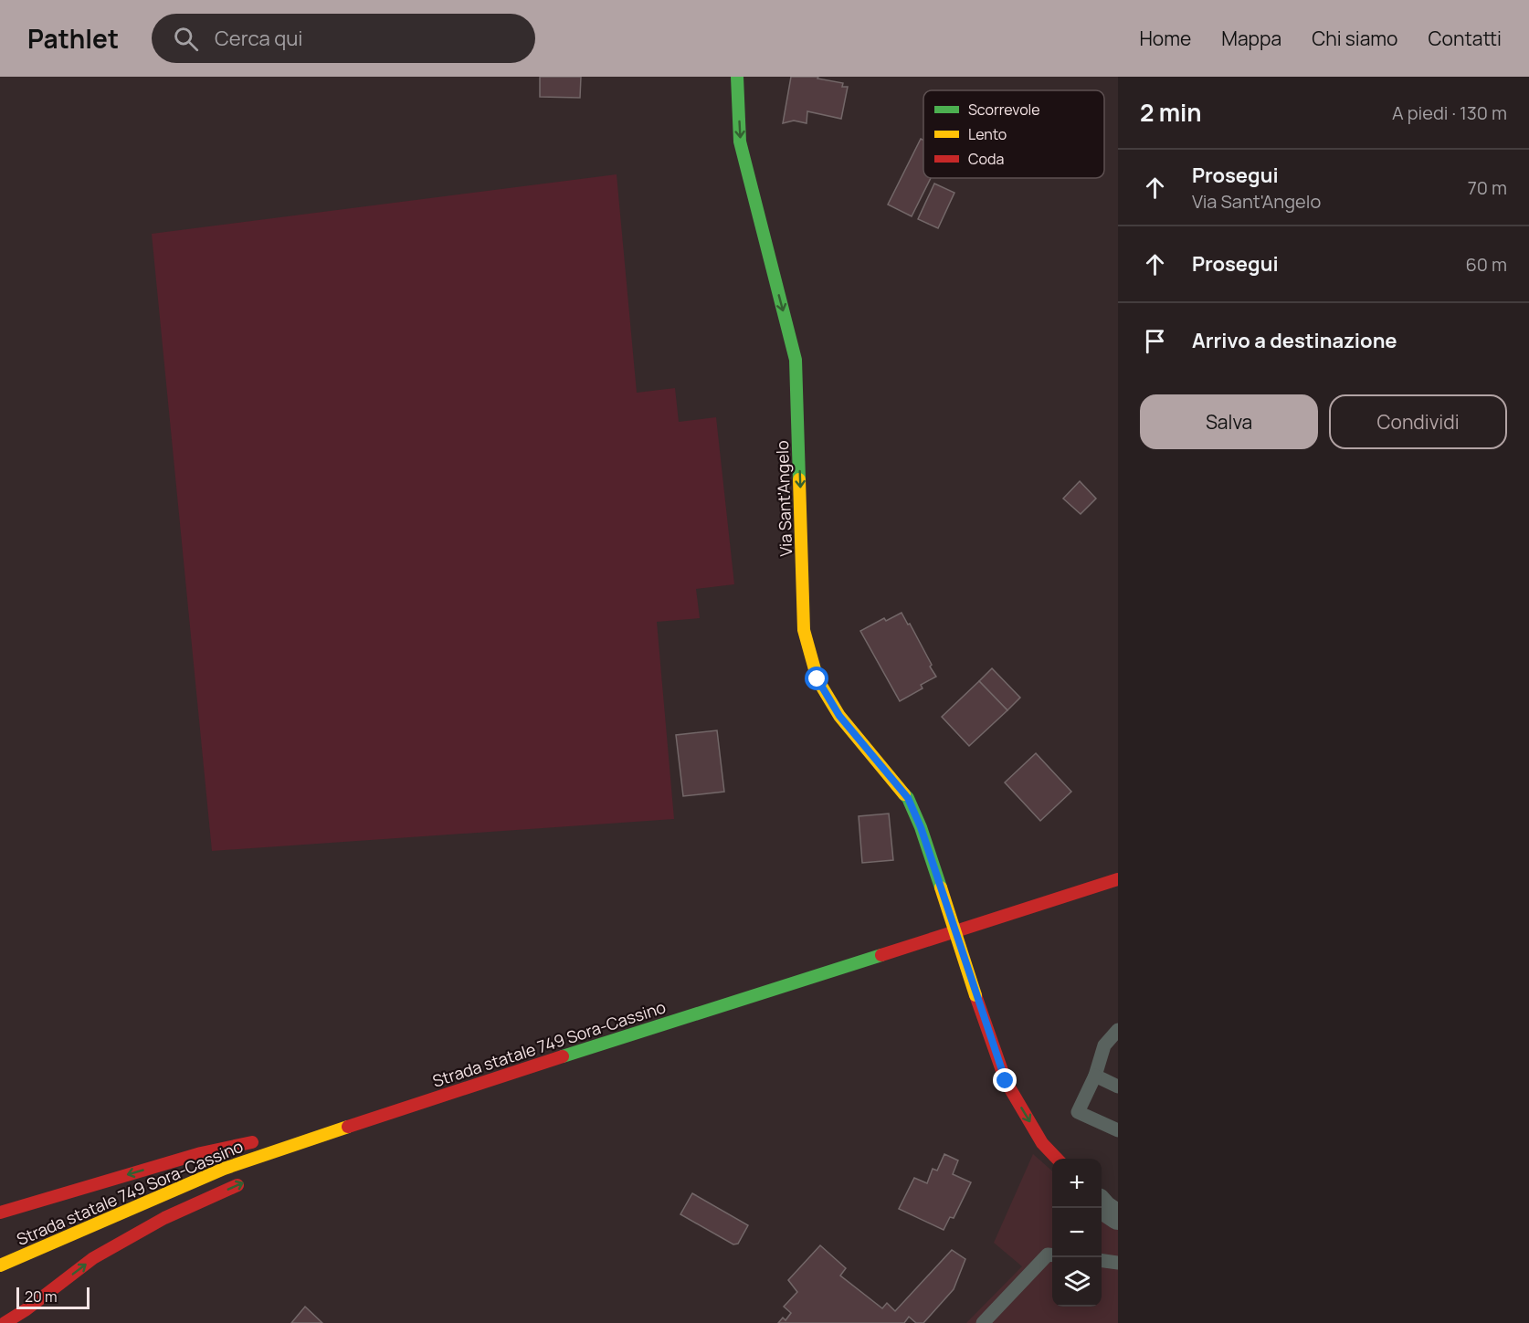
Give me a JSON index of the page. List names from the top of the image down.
{
  "streets": {
    "main road": ["Via Sant'Angelo", "Strada statale 749 Sora-Cassino"]
  },
  "one_way": ["Via Sant'Angelo"],
  "legend": ["Scorrevole", "Lento", "Coda"],
  "scale_bar": "20 m",
  "page": {
    "header": "Pathlet",
    "search": "Cerca qui",
    "nav": [
      "Home",
      "Mappa",
      "Chi siamo",
      "Contatti"
    ],
    "heading": ["2 min", "A piedi · 130 m"],
    "list": [
      ["Prosegui", "Via Sant'Angelo", "70 m"],
      ["Prosegui", "60 m"],
      "Arrivo a destinazione"
    ],
    "buttons": ["Salva", "Condividi"],
    "map_buttons": ["+", "−"],
    "scale": "20 m"
  }
}
